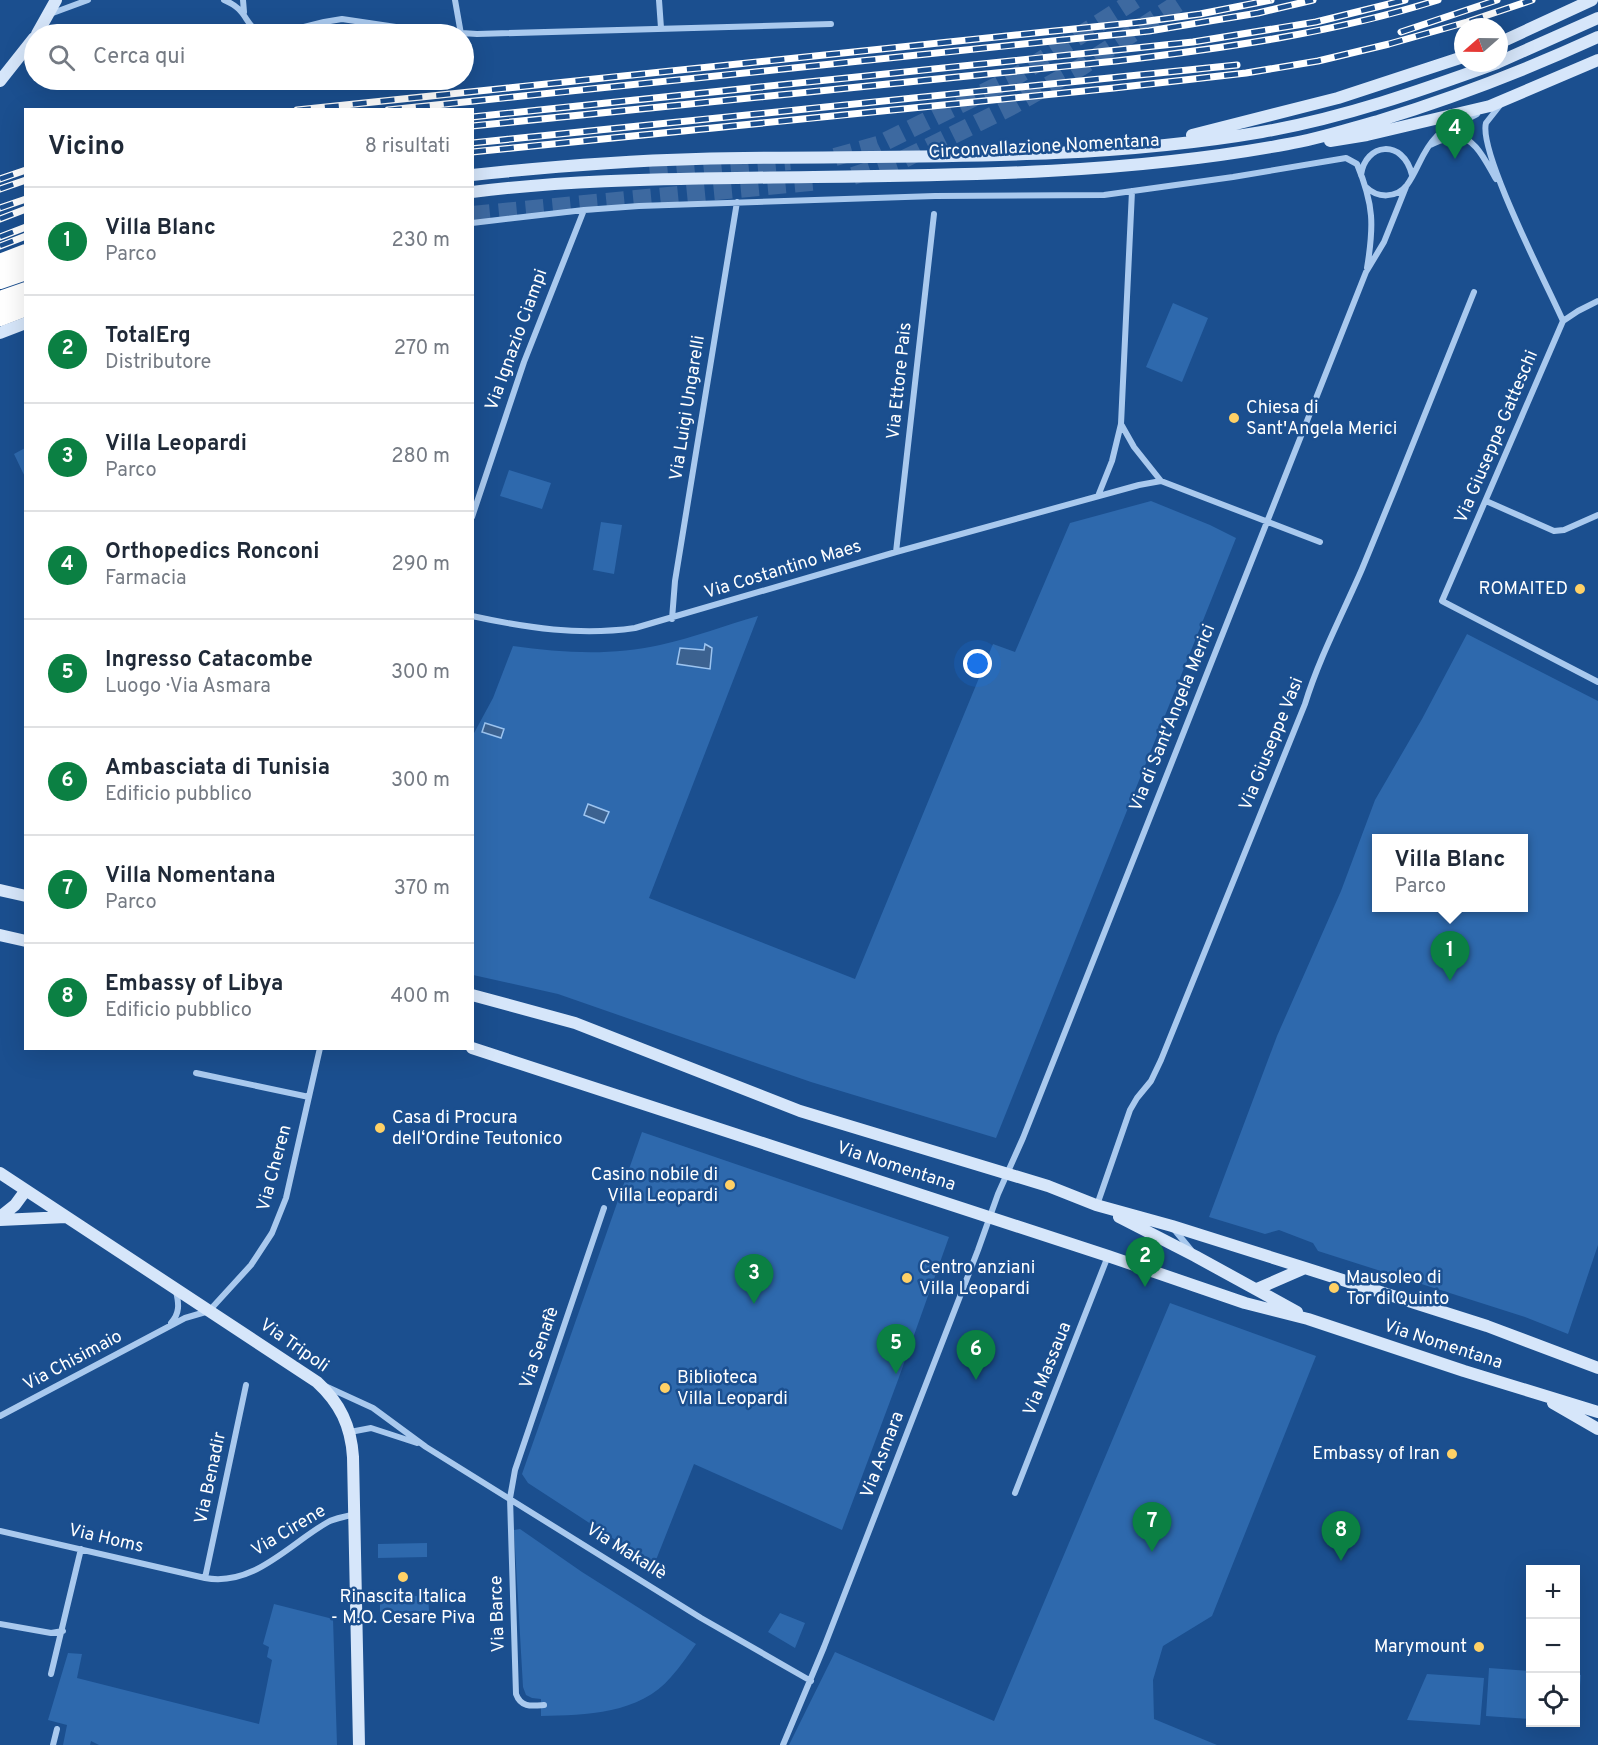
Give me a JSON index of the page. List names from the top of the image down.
{
  "streets": {
    "street": [
      "Circonvallazione Nomentana",
      "Via Ignazio Ciampi",
      "Via Ettore Pais",
      "Via Luigi Ungarelli",
      "Via Giuseppe Gatteschi",
      "Via Costantino Maes",
      "Via di Sant'Angela Merici",
      "Via Giuseppe Vasi",
      "Via Nomentana",
      "Via Cheren",
      "Via Tripoli",
      "Via Senafè",
      "Via Chisimaio",
      "Via Massaua",
      "Via Asmara",
      "Via Benadir",
      "Via Cirene",
      "Via Homs",
      "Via Makallè",
      "Via Barce"
    ]
  },
  "crossings": [
    ["Via Ettore Pais", "Via Costantino Maes"],
    ["Via Luigi Ungarelli", "Via Costantino Maes"],
    ["Via di Sant'Angela Merici", "Via Nomentana"],
    ["Via di Sant'Angela Merici", "Via Asmara"],
    ["Via Giuseppe Vasi", "Via Nomentana"],
    ["Via Nomentana", "Via Massaua"],
    ["Via Nomentana", "Via Asmara"],
    ["Via Cheren", "Via Tripoli"],
    ["Via Cheren", "Via Chisimaio"],
    ["Via Tripoli", "Via Chisimaio"],
    ["Via Tripoli", "Via Cirene"],
    ["Via Tripoli", "Via Makallè"],
    ["Via Senafè", "Via Makallè"],
    ["Via Senafè", "Via Barce"],
    ["Via Asmara", "Via Makallè"],
    ["Via Benadir", "Via Cirene"],
    ["Via Benadir", "Via Homs"],
    ["Via Cirene", "Via Homs"],
    ["Via Makallè", "Via Barce"]
  ],
  "places": [
    "Chiesa di Sant'Angela Merici",
    "ROMAITED",
    "Casa di Procura dell‘Ordine Teutonico",
    "Casino nobile di Villa Leopardi",
    "Centro anziani Villa Leopardi",
    "Mausoleo di Tor di Quinto",
    "Biblioteca Villa Leopardi",
    "Embassy of Iran",
    "Rinascita Italica - M.O. Cesare Piva",
    "Marymount"
  ],
  "north": "left",
  "page": {
    "search": "Cerca qui",
    "heading": ["Vicino", "8 risultati"],
    "pins": [
      "4",
      "1",
      "2",
      "3",
      "5",
      "6",
      "7",
      "8"
    ],
    "list": [
      {
        "mark": "1",
        "name": "Villa Blanc",
        "note": "Parco",
        "value": "230 m"
      },
      {
        "mark": "2",
        "name": "TotalErg",
        "note": "Distributore",
        "value": "270 m"
      },
      {
        "mark": "3",
        "name": "Villa Leopardi",
        "note": "Parco",
        "value": "280 m"
      },
      {
        "mark": "4",
        "name": "Orthopedics Ronconi",
        "note": "Farmacia",
        "value": "290 m"
      },
      {
        "mark": "5",
        "name": "Ingresso Catacombe",
        "note": "Luogo · Via Asmara",
        "value": "300 m"
      },
      {
        "mark": "6",
        "name": "Ambasciata di Tunisia",
        "note": "Edificio pubblico",
        "value": "300 m"
      },
      {
        "mark": "7",
        "name": "Villa Nomentana",
        "note": "Parco",
        "value": "370 m"
      },
      {
        "mark": "8",
        "name": "Embassy of Libya",
        "note": "Edificio pubblico",
        "value": "400 m"
      }
    ],
    "popup": ["Villa Blanc", "Parco"],
    "map_buttons": ["+", "−"]
  }
}
